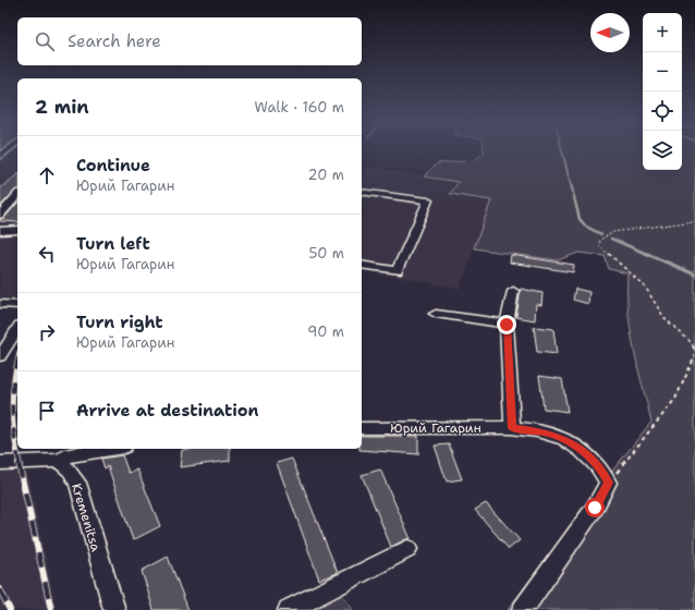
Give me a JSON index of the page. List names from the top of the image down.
{
  "streets": {
    "street": ["Юрий Гагарин", "Kremenitsa"]
  },
  "north": "left",
  "page": {
    "map_buttons": ["+", "−"],
    "search": "Search here",
    "heading": ["2 min", "Walk · 160 m"],
    "list": [
      ["Continue", "Юрий Гагарин", "20 m"],
      ["Turn left", "Юрий Гагарин", "50 m"],
      ["Turn right", "Юрий Гагарин", "90 m"],
      "Arrive at destination"
    ]
  }
}
